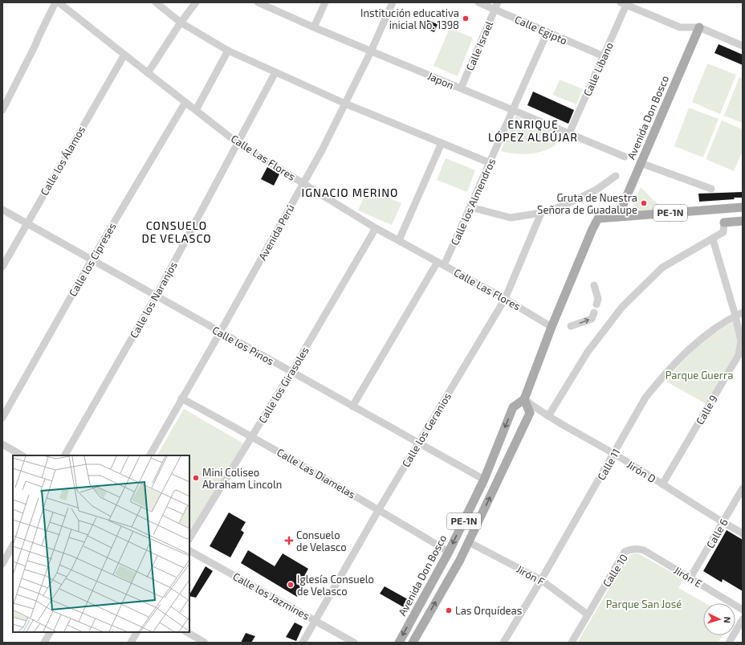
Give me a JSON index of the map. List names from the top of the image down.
{
  "streets": {
    "main road": ["Avenida Don Bosco", "PE-1N"],
    "street": [
      "Calle Egipto",
      "Calle Israel",
      "Calle Líbano",
      "Japon",
      "Calle Las Flores",
      "Calle los Álamos",
      "Calle los Almendros",
      "Avenida Perú",
      "Calle los Cipreses",
      "Calle los Naranjos",
      "Calle los Pinos",
      "Calle los Girasoles",
      "Calle 9",
      "Calle los Geranios",
      "Calle 11",
      "Jirón D",
      "Calle Las Diamelas",
      "Calle 6",
      "Calle 10",
      "Jirón F",
      "Jirón E",
      "Calle los Jazmines"
    ]
  },
  "crossings": [
    ["Calle Egipto", "Calle Israel"],
    ["Calle Egipto", "Calle Líbano"],
    ["Calle Egipto", "Calle los Almendros"],
    ["Calle Israel", "Japon"],
    ["Calle Líbano", "Japon"],
    ["Japon", "Calle los Almendros"],
    ["Japon", "Avenida Perú"],
    ["Avenida Don Bosco", "PE-1N"],
    ["Avenida Don Bosco", "Calle los Pinos"],
    ["Avenida Don Bosco", "Jirón D"],
    ["Avenida Don Bosco", "Calle Las Diamelas"],
    ["Calle Las Flores", "Calle los Álamos"],
    ["Calle Las Flores", "Calle los Almendros"],
    ["Calle Las Flores", "PE-1N"],
    ["Calle Las Flores", "Avenida Perú"],
    ["Calle Las Flores", "Calle los Cipreses"],
    ["Calle Las Flores", "Calle los Naranjos"],
    ["Calle Las Flores", "Calle los Girasoles"],
    ["Calle Las Flores", "Calle los Geranios"],
    ["Calle los Álamos", "Calle los Pinos"],
    ["PE-1N", "Jirón D"],
    ["PE-1N", "Jirón F"],
    ["Avenida Perú", "Calle los Pinos"],
    ["Avenida Perú", "Calle Las Diamelas"],
    ["Calle los Cipreses", "Calle los Pinos"],
    ["Calle los Naranjos", "Calle los Pinos"],
    ["Calle los Pinos", "Calle los Girasoles"],
    ["Calle los Pinos", "Calle los Geranios"],
    ["Calle los Girasoles", "Calle Las Diamelas"],
    ["Calle 9", "Calle 11"],
    ["Calle 9", "Jirón D"],
    ["Calle los Geranios", "Calle Las Diamelas"],
    ["Calle los Geranios", "Calle los Jazmines"],
    ["Calle 11", "Jirón D"],
    ["Calle 11", "Jirón F"],
    ["Jirón D", "Calle 6"],
    ["Calle 6", "Jirón E"],
    ["Calle 10", "Jirón F"],
    ["Calle 10", "Jirón E"]
  ],
  "districts": ["ENRIQUE LÓPEZ ALBÚJAR", "IGNACIO MERINO", "CONSUELO DE VELASCO"],
  "parks": ["Parque Guerra", "Parque San José"],
  "places": {
    "other": [
      "Institución educativa inicial No. 1398",
      "Gruta de Nuestra Señora de Guadalupe",
      "Mini Coliseo Abraham Lincoln",
      "Iglesía Consuelo de Velasco",
      "Las Orquídeas"
    ],
    "health": ["Consuelo de Velasco"]
  },
  "north": "right"
}
